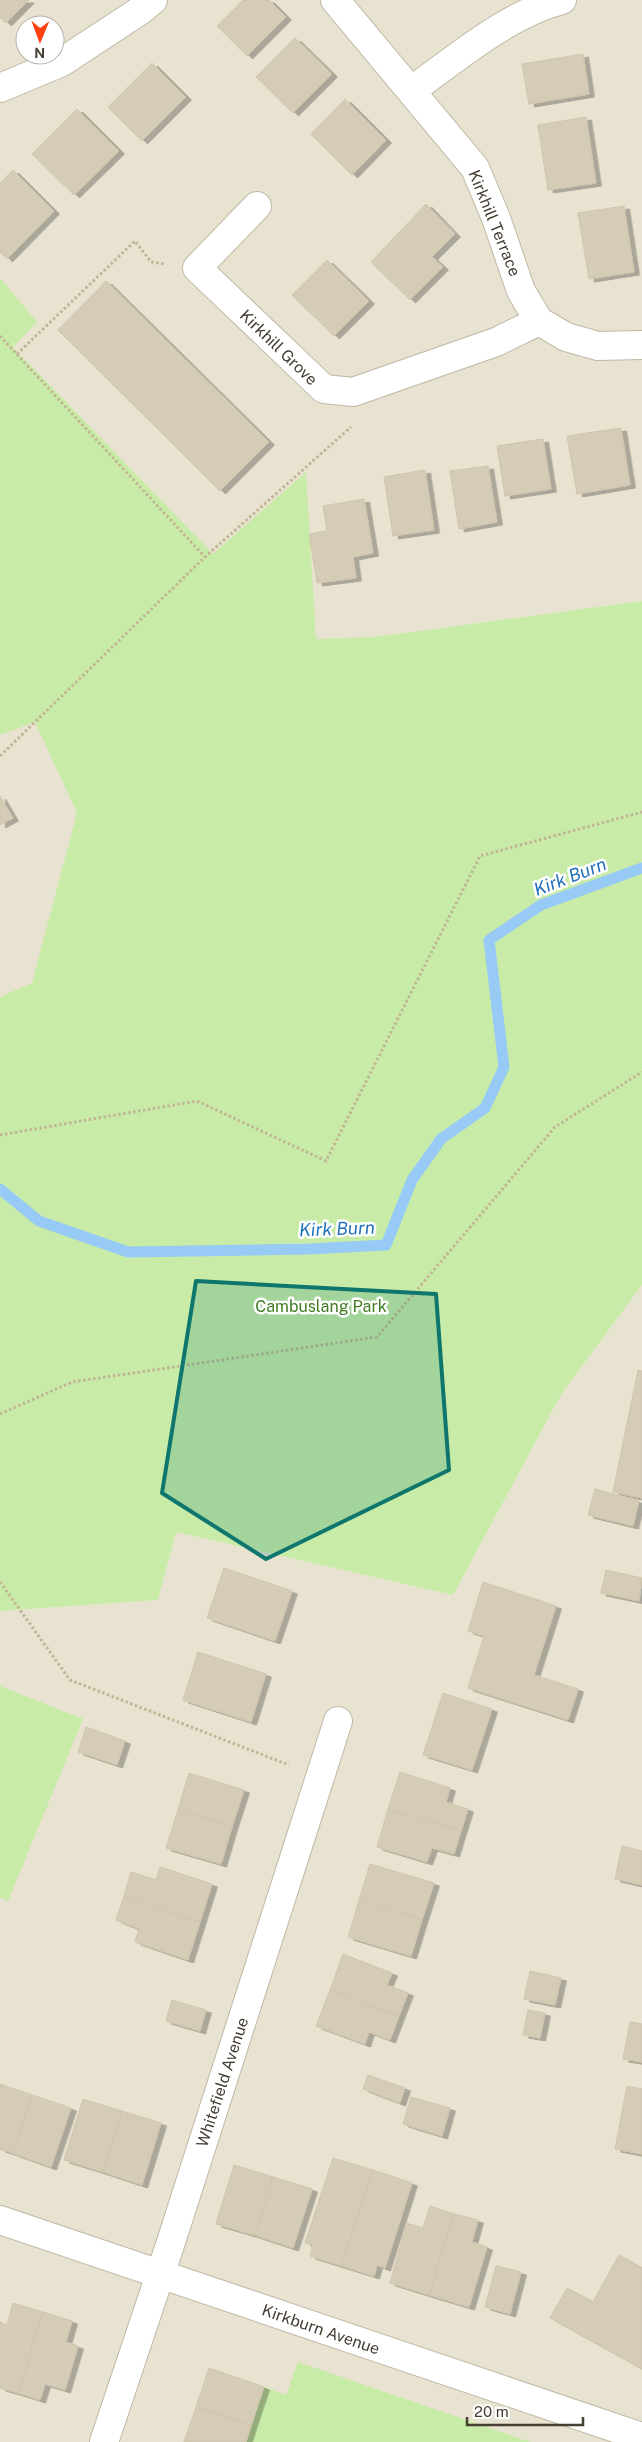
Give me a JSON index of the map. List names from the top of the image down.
{
  "streets": {
    "street": [
      "Kirkhill Terrace",
      "Kirkhill Grove",
      "Whitefield Avenue",
      "Kirkburn Avenue"
    ]
  },
  "crossings": [
    ["Kirkhill Terrace", "Kirkhill Grove"],
    ["Whitefield Avenue", "Kirkburn Avenue"]
  ],
  "water": ["Kirk Burn"],
  "parks": ["Cambuslang Park"],
  "scale_bar": "20 m",
  "north": "bottom"
}
